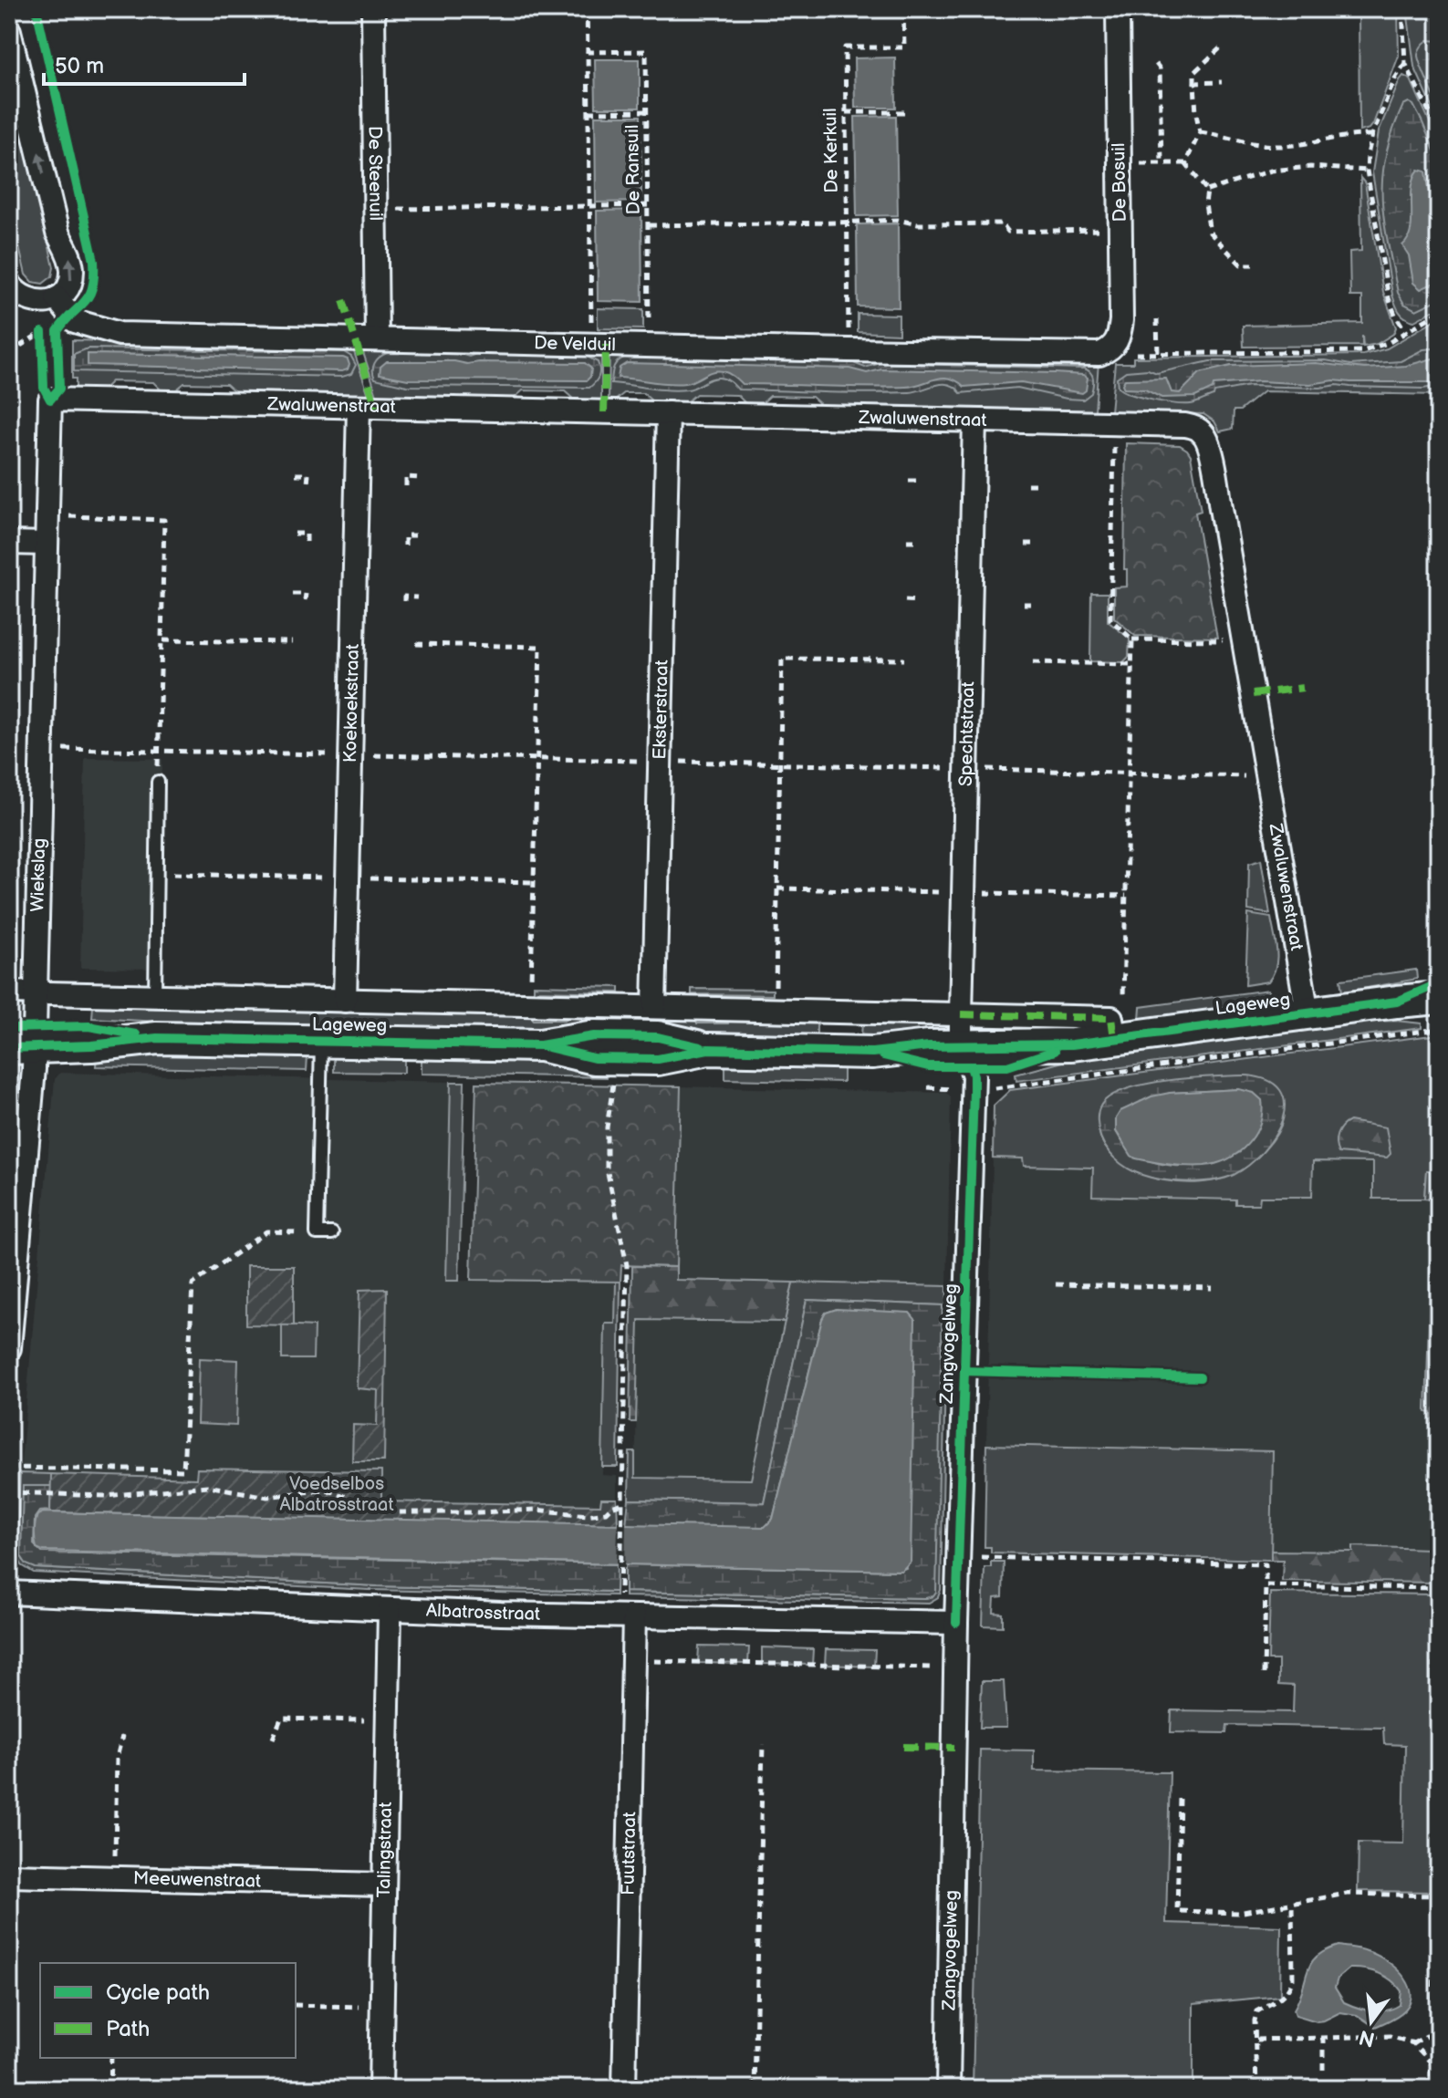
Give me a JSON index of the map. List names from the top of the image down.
{
  "streets": {
    "street": [
      "De Steenuil",
      "De Bosuil",
      "De Velduil",
      "Zwaluwenstraat",
      "Koekoekstraat",
      "Eksterstraat",
      "Spechtstraat",
      "Wiekslag",
      "Lageweg",
      "Zangvogelweg",
      "Albatrosstraat",
      "Talingstraat",
      "Fuutstraat",
      "Meeuwenstraat"
    ],
    "path": ["De Kerkuil", "De Ransuil"]
  },
  "crossings": [
    ["De Kerkuil", "De Velduil"],
    ["De Ransuil", "De Velduil"],
    ["De Steenuil", "De Velduil"],
    ["De Bosuil", "De Velduil"],
    ["Zwaluwenstraat", "Koekoekstraat"],
    ["Zwaluwenstraat", "Eksterstraat"],
    ["Zwaluwenstraat", "Spechtstraat"],
    ["Zwaluwenstraat", "Wiekslag"],
    ["Zwaluwenstraat", "Lageweg"],
    ["Koekoekstraat", "Lageweg"],
    ["Eksterstraat", "Lageweg"],
    ["Spechtstraat", "Lageweg"],
    ["Spechtstraat", "Zangvogelweg"],
    ["Wiekslag", "Lageweg"],
    ["Lageweg", "Zangvogelweg"],
    ["Zangvogelweg", "Albatrosstraat"],
    ["Albatrosstraat", "Talingstraat"],
    ["Albatrosstraat", "Fuutstraat"],
    ["Talingstraat", "Meeuwenstraat"]
  ],
  "parks": ["Voedselbos Albatrosstraat"],
  "legend": ["Cycle path", "Path"],
  "scale_bar": "50 m",
  "north": "bottom"
}
